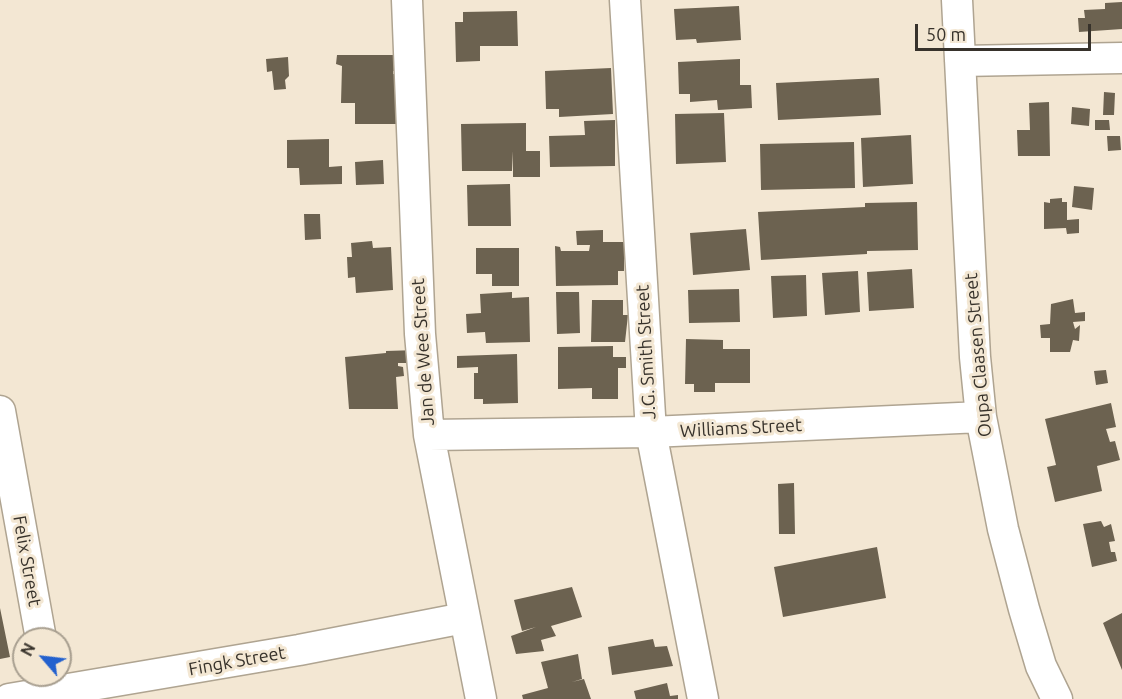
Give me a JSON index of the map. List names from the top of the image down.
{
  "streets": {
    "street": [
      "Jan de Wee Street",
      "J.G. Smith Street",
      "Oupa Claasen Street",
      "Williams Street",
      "Felix Street",
      "Fingk Street"
    ]
  },
  "crossings": [
    ["Jan de Wee Street", "Williams Street"],
    ["Jan de Wee Street", "Fingk Street"],
    ["J.G. Smith Street", "Williams Street"],
    ["Oupa Claasen Street", "Williams Street"]
  ],
  "scale_bar": "50 m",
  "north": "top left"
}
